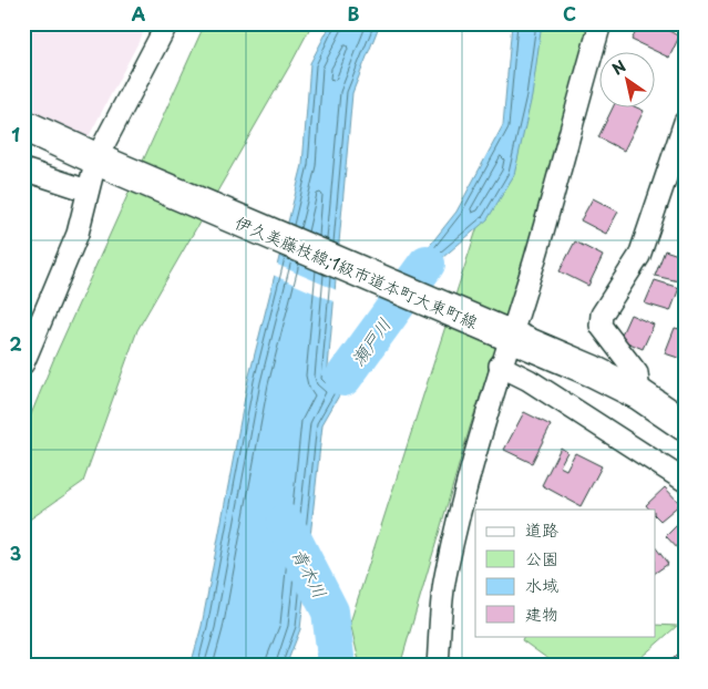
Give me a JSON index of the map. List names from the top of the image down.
{
  "streets": {
    "main road": ["伊久美藤枝線;1級市道本町大東町線"]
  },
  "water": ["瀬戸川", "青木川"],
  "legend": [
    "道路",
    "公園",
    "水域",
    "建物"
  ],
  "north": "top left",
  "grid": {
    "columns": ["A", "B", "C"],
    "rows": ["1", "2", "3"]
  }
}
